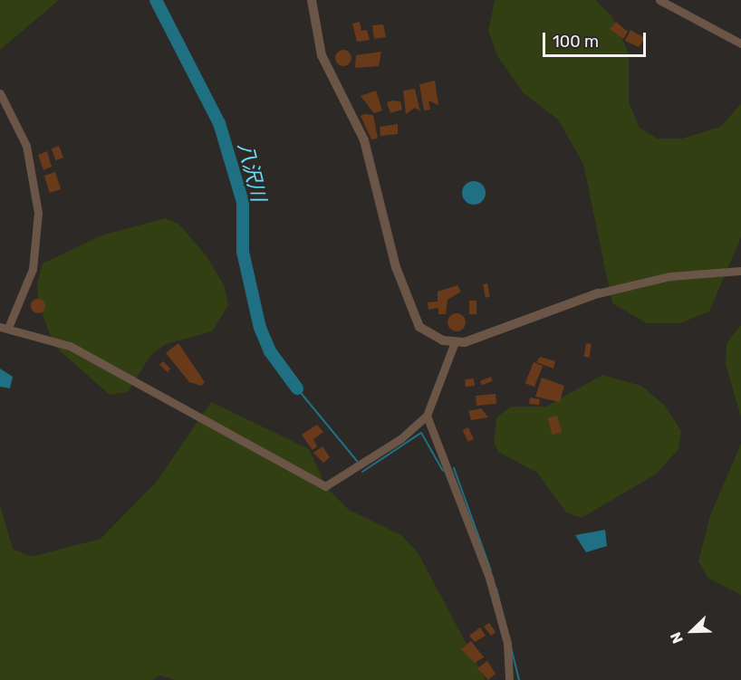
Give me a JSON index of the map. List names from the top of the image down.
{
  "water": ["八沢川"],
  "scale_bar": "100 m",
  "north": "bottom left"
}
